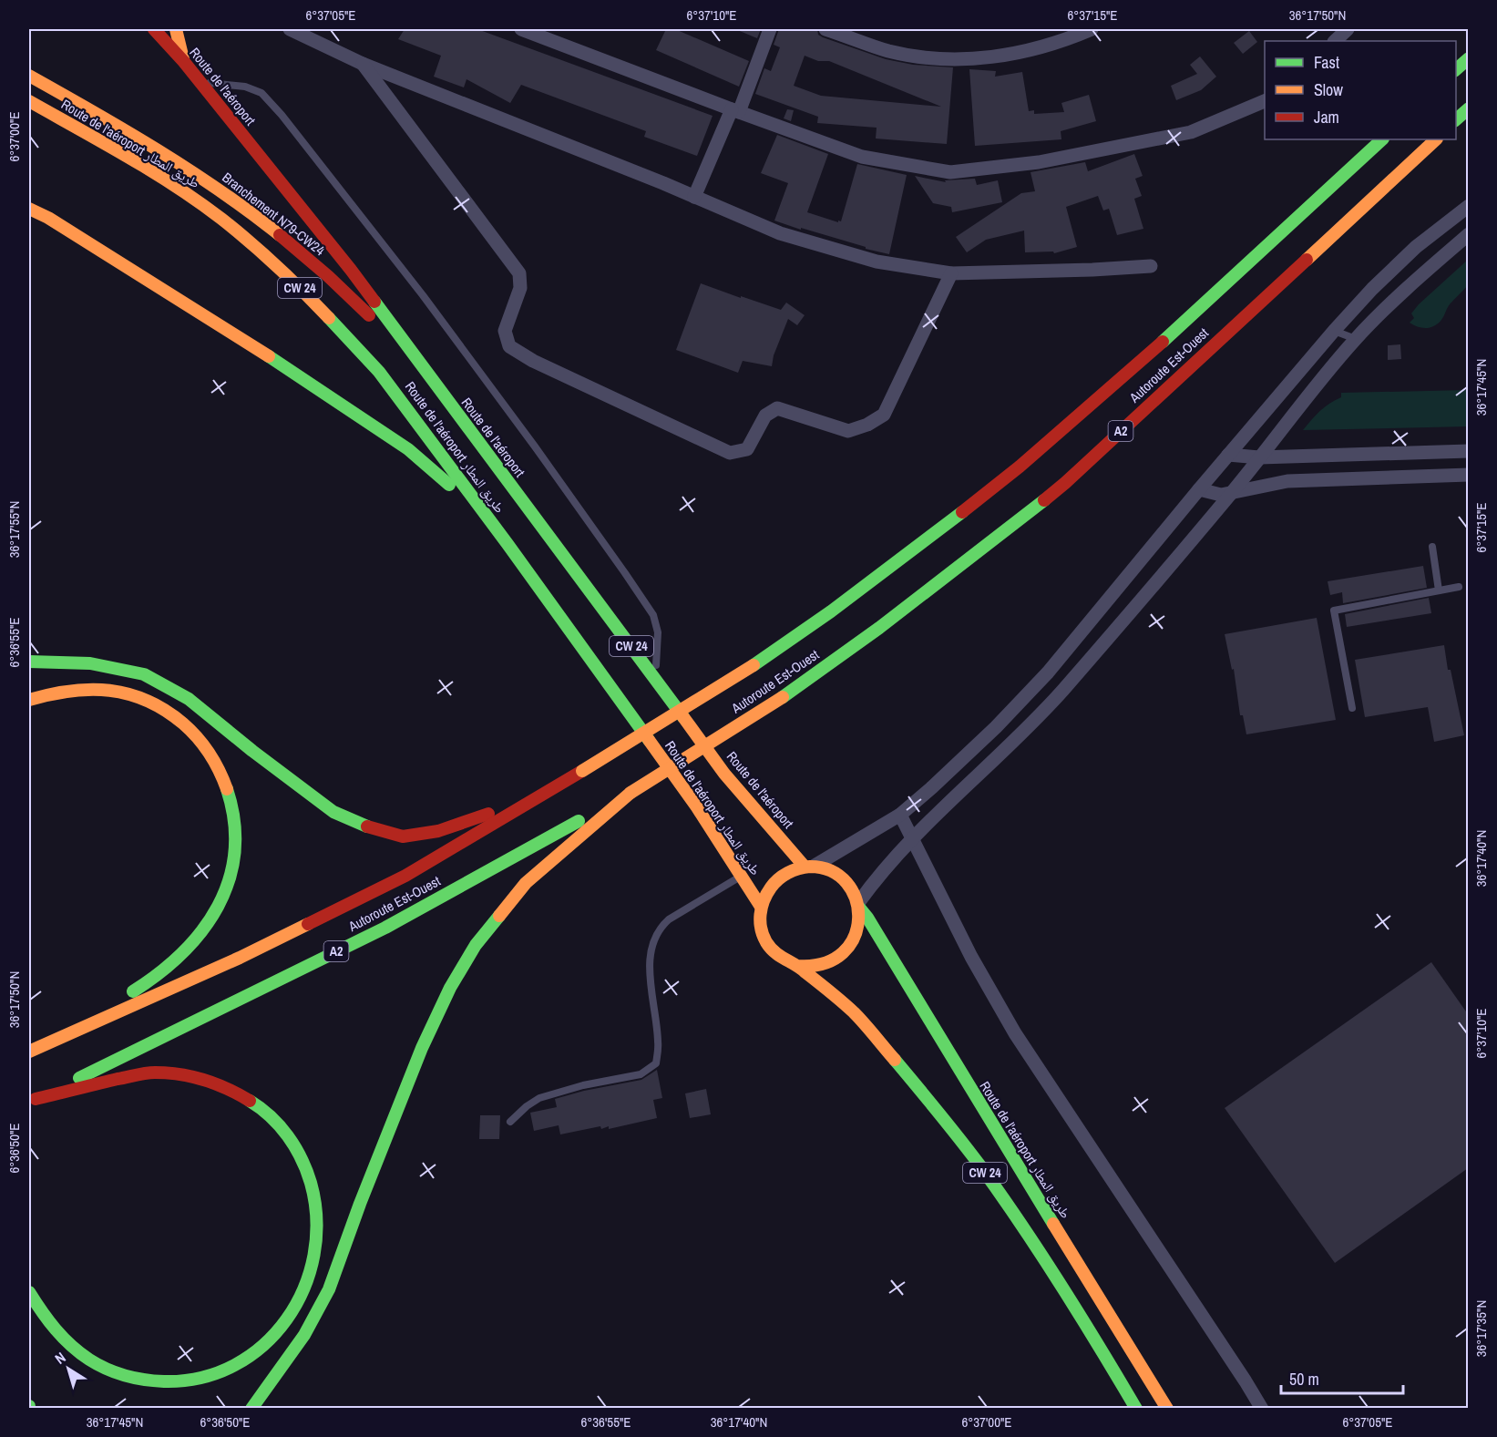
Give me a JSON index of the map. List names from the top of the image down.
{
  "streets": {
    "main road": [
      "Route de l'aéroport",
      "Route de l'aéroport طريق المطار",
      "Branchement N79-CW24",
      "CW 24",
      "Autoroute Est-Ouest",
      "A2"
    ]
  },
  "crossings": [
    ["Route de l'aéroport", "Route de l'aéroport طريق المطار"],
    ["Route de l'aéroport", "Branchement N79-CW24"],
    ["Route de l'aéroport", "CW 24"],
    ["Route de l'aéroport طريق المطار", "CW 24"]
  ],
  "legend": ["Fast", "Slow", "Jam"],
  "scale_bar": "50 m",
  "north": "top left",
  "coordinates": [
    "6°37'05\"E",
    "6°37'10\"E",
    "6°37'15\"E",
    "36°17'50\"N",
    "6°37'00\"E",
    "36°17'45\"N",
    "36°17'55\"N",
    "6°36'55\"E",
    "36°17'40\"N",
    "6°36'50\"E",
    "36°17'35\"N"
  ]
}
